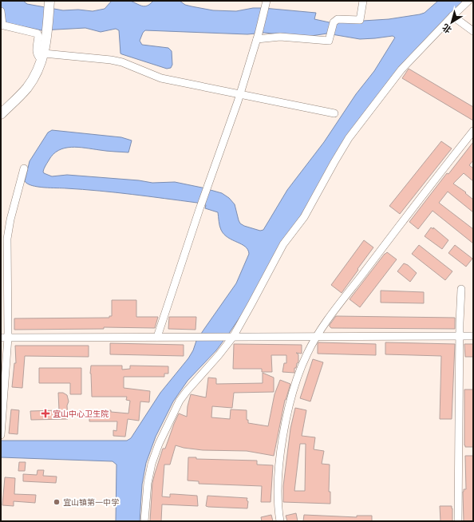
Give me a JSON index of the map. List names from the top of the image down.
{
  "places": {
    "health": ["宜山中心卫生院"],
    "other": ["宜山镇第一中学"]
  },
  "north": "bottom left"
}
